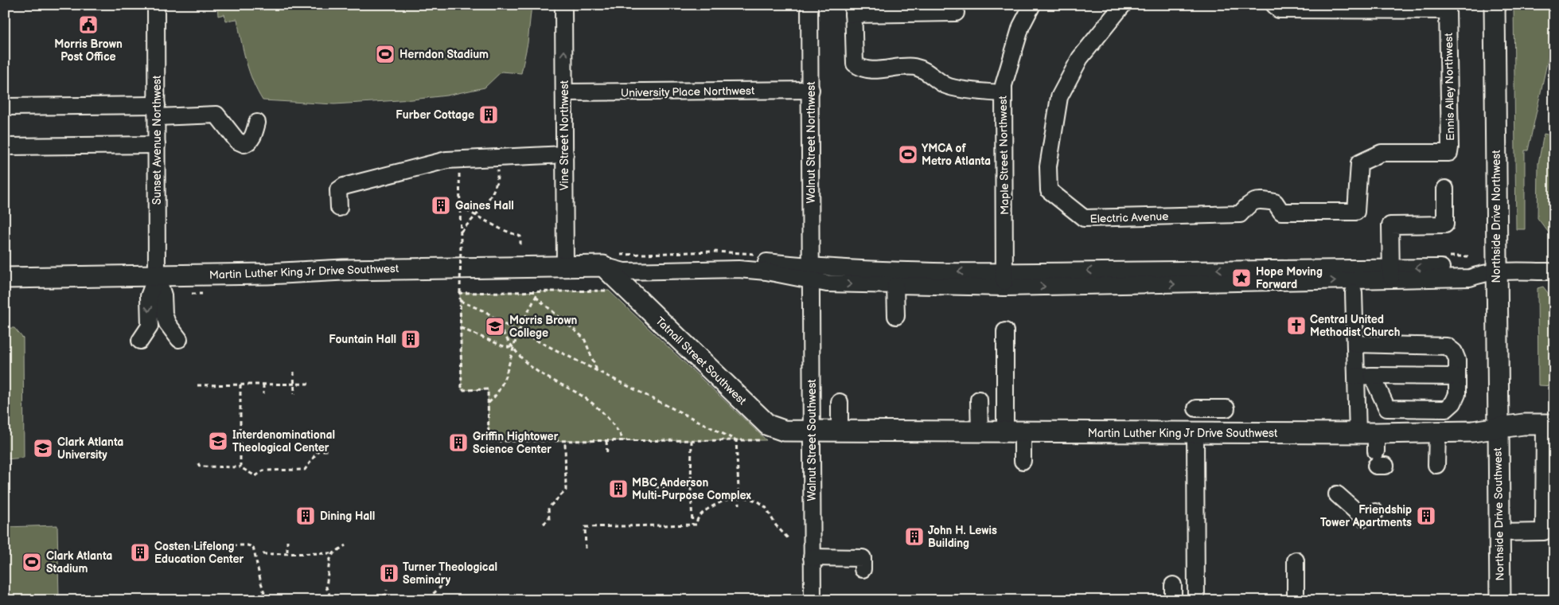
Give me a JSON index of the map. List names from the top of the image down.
{
  "streets": {
    "main road": [
      "Northside Drive Northwest",
      "Martin Luther King Jr Drive Southwest",
      "Tatnall Street Southwest",
      "Northside Drive Southwest"
    ],
    "street": [
      "Ennis Alley Northwest",
      "University Place Northwest",
      "Vine Street Northwest",
      "Sunset Avenue Northwest",
      "Walnut Street Northwest",
      "Maple Street Northwest",
      "Electric Avenue",
      "Walnut Street Southwest"
    ]
  },
  "crossings": [
    ["Ennis Alley Northwest", "Electric Avenue"],
    ["University Place Northwest", "Vine Street Northwest"],
    ["University Place Northwest", "Walnut Street Northwest"],
    ["Vine Street Northwest", "Martin Luther King Jr Drive Southwest"],
    ["Sunset Avenue Northwest", "Martin Luther King Jr Drive Southwest"],
    ["Walnut Street Northwest", "Walnut Street Southwest"],
    ["Northside Drive Northwest", "Martin Luther King Jr Drive Southwest"],
    ["Northside Drive Northwest", "Northside Drive Southwest"],
    ["Martin Luther King Jr Drive Southwest", "Tatnall Street Southwest"],
    ["Martin Luther King Jr Drive Southwest", "Walnut Street Southwest"],
    ["Martin Luther King Jr Drive Southwest", "Northside Drive Southwest"],
    ["Tatnall Street Southwest", "Walnut Street Southwest"]
  ],
  "places": {
    "public building": ["Morris Brown Post Office"],
    "sports": ["Herndon Stadium", "YMCA of Metro Atlanta", "Clark Atlanta Stadium"],
    "building": [
      "Furber Cottage",
      "Gaines Hall",
      "Fountain Hall",
      "Griffin Hightower Science Center",
      "MBC Anderson Multi-Purpose Complex",
      "Dining Hall",
      "Friendship Tower Apartments",
      "John H. Lewis Building",
      "Costen Lifelong Education Center",
      "Turner Theological Seminary"
    ],
    "place": ["Hope Moving Forward"],
    "church": ["Central United Methodist Church"],
    "school or university": ["Morris Brown College", "Interdenominational Theological Center", "Clark Atlanta University"]
  }
}
